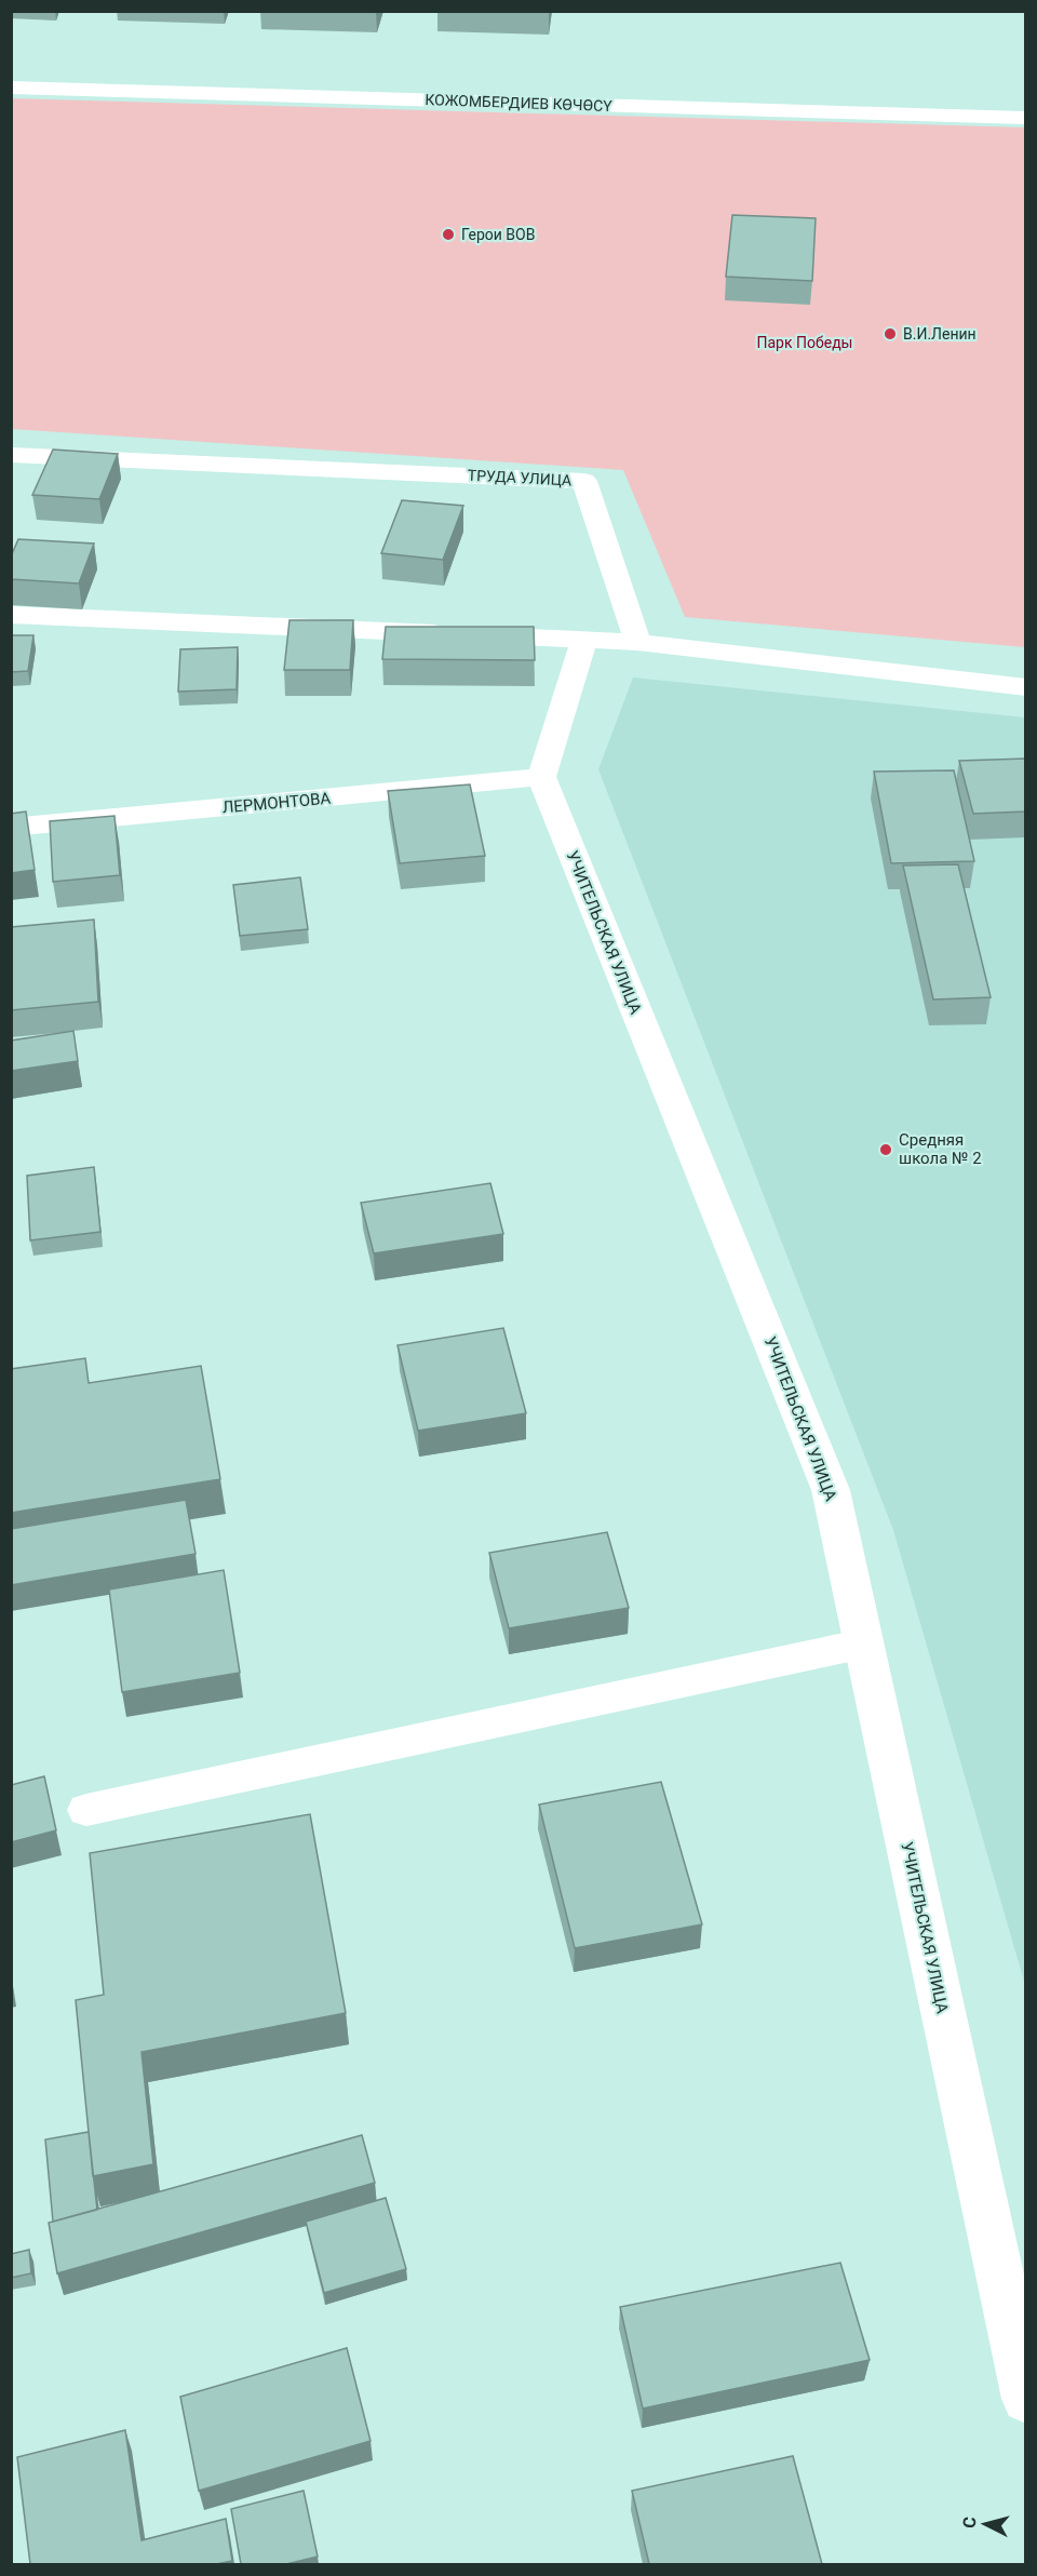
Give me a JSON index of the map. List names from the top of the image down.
{
  "streets": {
    "street": [
      "КОЖОМБЕРДИЕВ КӨЧӨСҮ",
      "ТРУДА УЛИЦА",
      "ЛЕРМОНТОВА",
      "УЧИТЕЛЬСКАЯ УЛИЦА"
    ]
  },
  "crossings": [
    ["ЛЕРМОНТОВА", "УЧИТЕЛЬСКАЯ УЛИЦА"]
  ],
  "parks": ["Парк Победы"],
  "places": ["Герои ВОВ", "В.И.Ленин", "Средняя школа № 2"],
  "north": "left"
}
